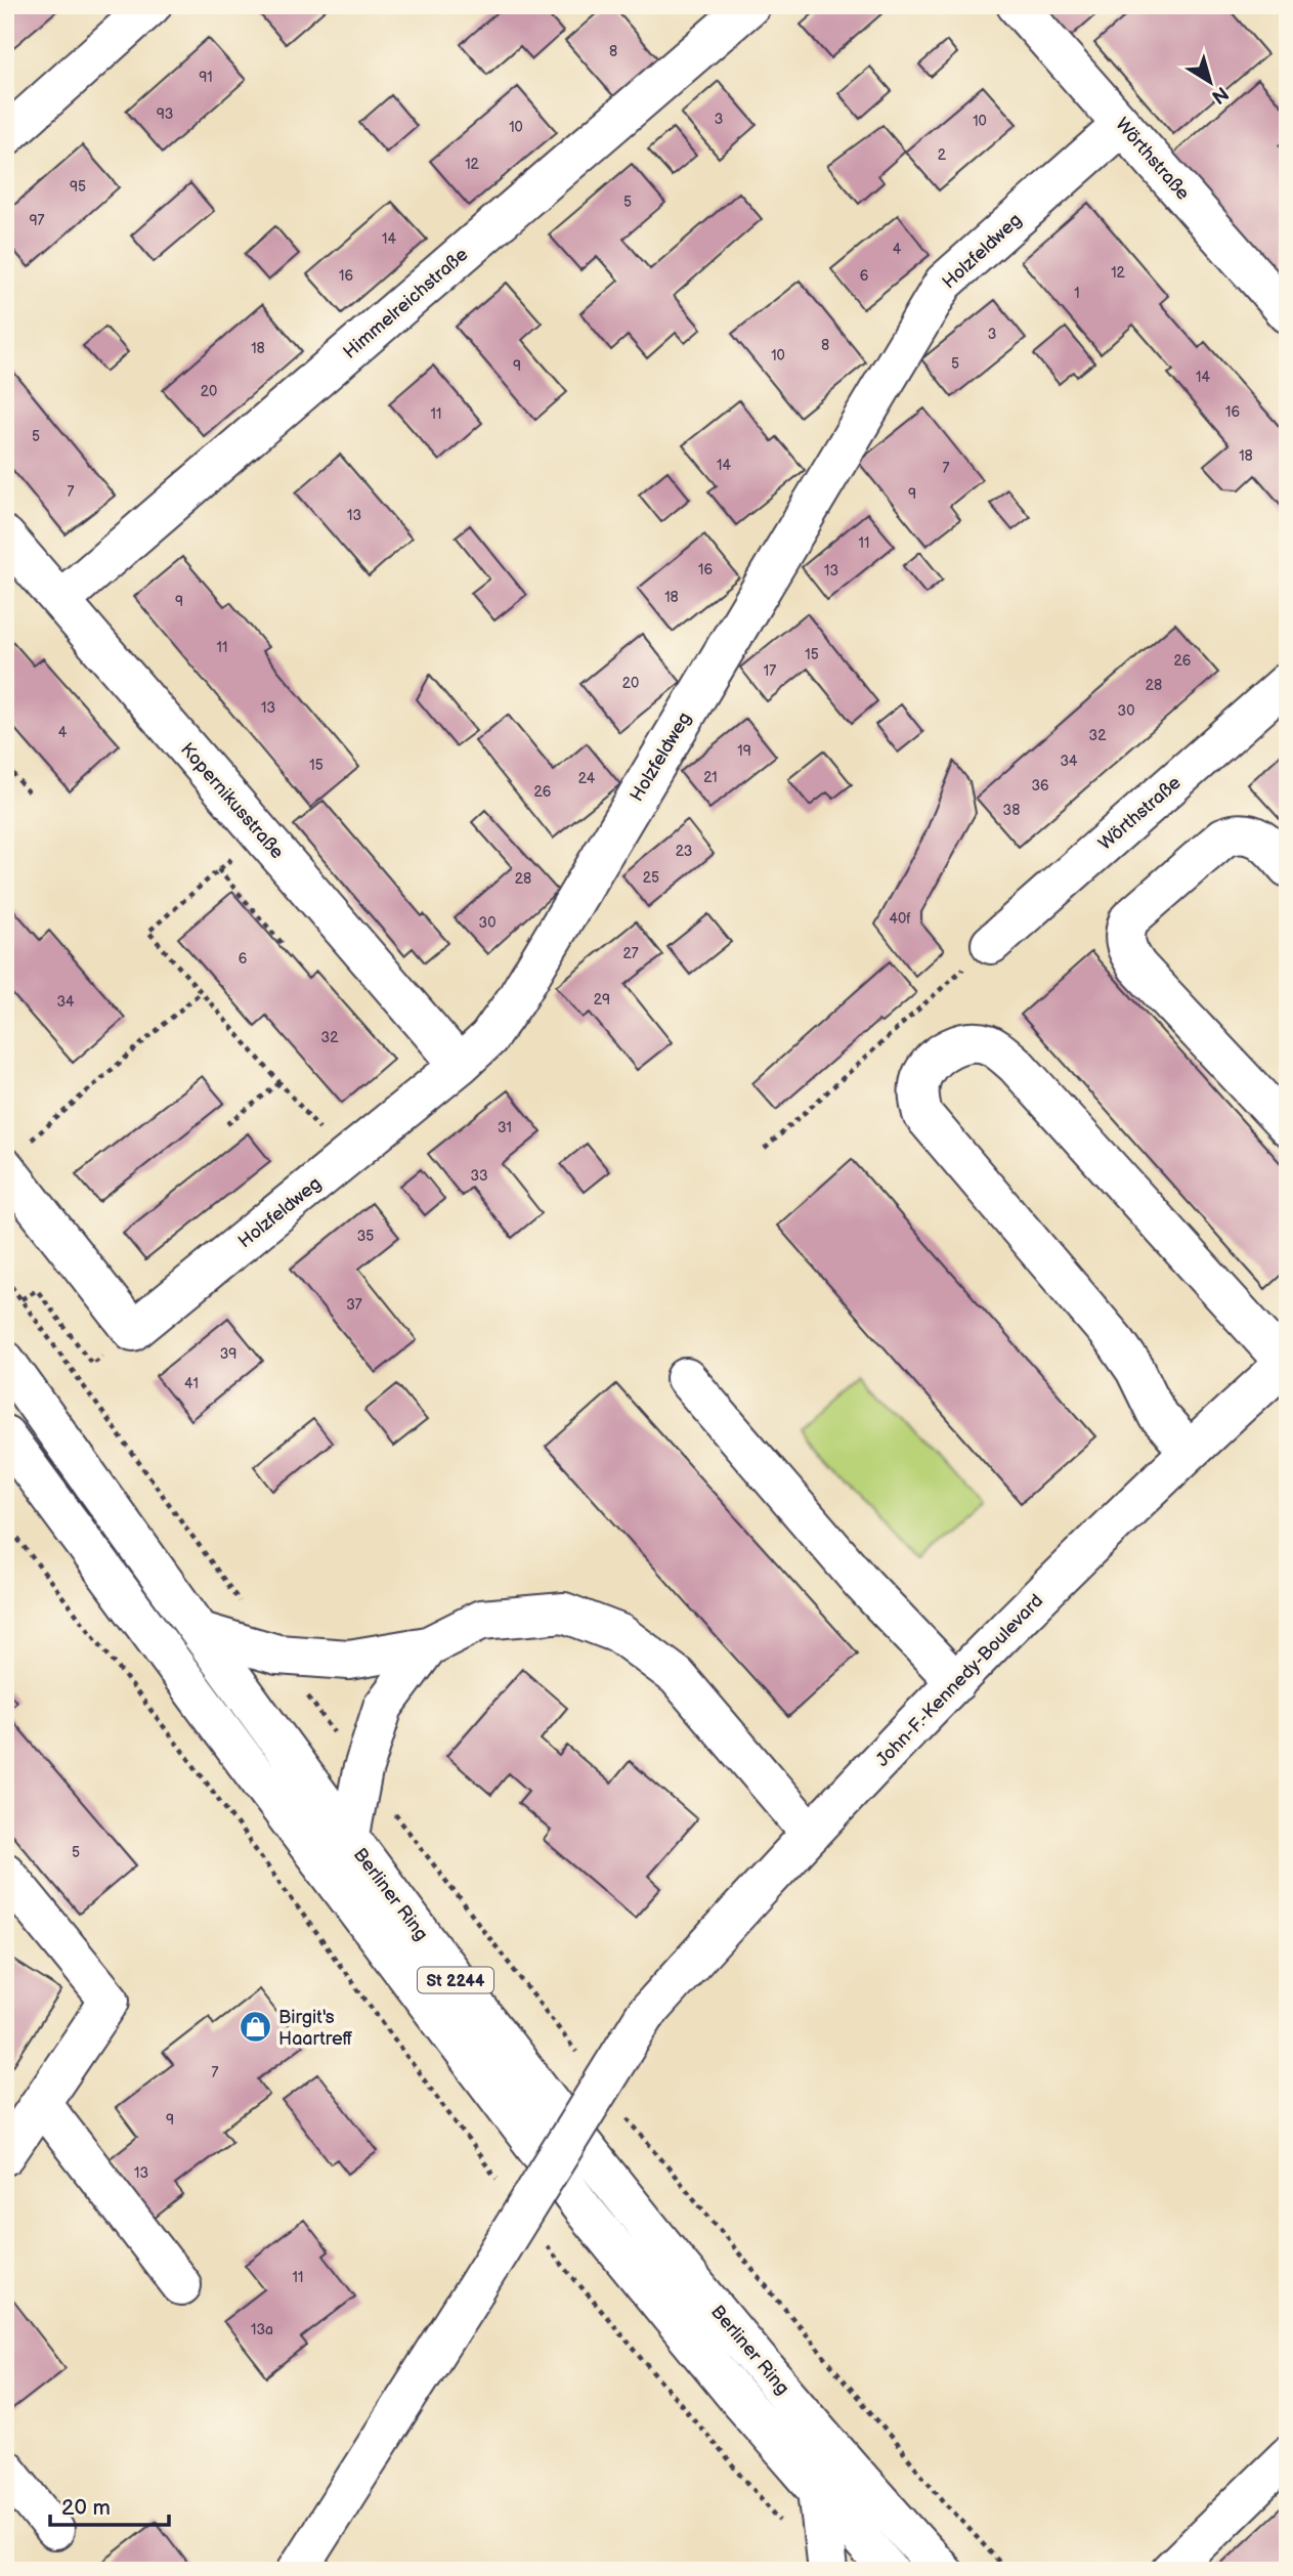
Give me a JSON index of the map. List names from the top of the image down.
{
  "streets": {
    "street": [
      "Wörthstraße",
      "Holzfeldweg",
      "Himmelreichstraße",
      "Kopernikusstraße",
      "John-F.-Kennedy-Boulevard",
      "Berliner Ring",
      "St 2244"
    ]
  },
  "crossings": [
    ["Wörthstraße", "Holzfeldweg"],
    ["Holzfeldweg", "Kopernikusstraße"],
    ["Himmelreichstraße", "Kopernikusstraße"]
  ],
  "places": {
    "shop": ["Birgit's Haartreff"]
  },
  "house_numbers": [
    "8",
    "91",
    "93",
    "3",
    "10",
    "10",
    "2",
    "12",
    "95",
    "5",
    "97",
    "14",
    "4",
    "12",
    "16",
    "6",
    "1",
    "3",
    "8",
    "18",
    "10",
    "5",
    "9",
    "14",
    "20",
    "16",
    "11",
    "5",
    "18",
    "14",
    "7",
    "7",
    "9",
    "13",
    "11",
    "16",
    "13",
    "18",
    "9",
    "11",
    "15",
    "26",
    "17",
    "20",
    "28",
    "13",
    "30",
    "4",
    "32",
    "19",
    "34",
    "15",
    "21",
    "24",
    "36",
    "26",
    "38",
    "23",
    "25",
    "28",
    "40f",
    "30",
    "27",
    "6",
    "29",
    "34",
    "32",
    "31",
    "33",
    "35",
    "37",
    "39",
    "41",
    "5",
    "7",
    "9",
    "13",
    "11",
    "13a"
  ],
  "scale_bar": "20 m",
  "north": "bottom right"
}
